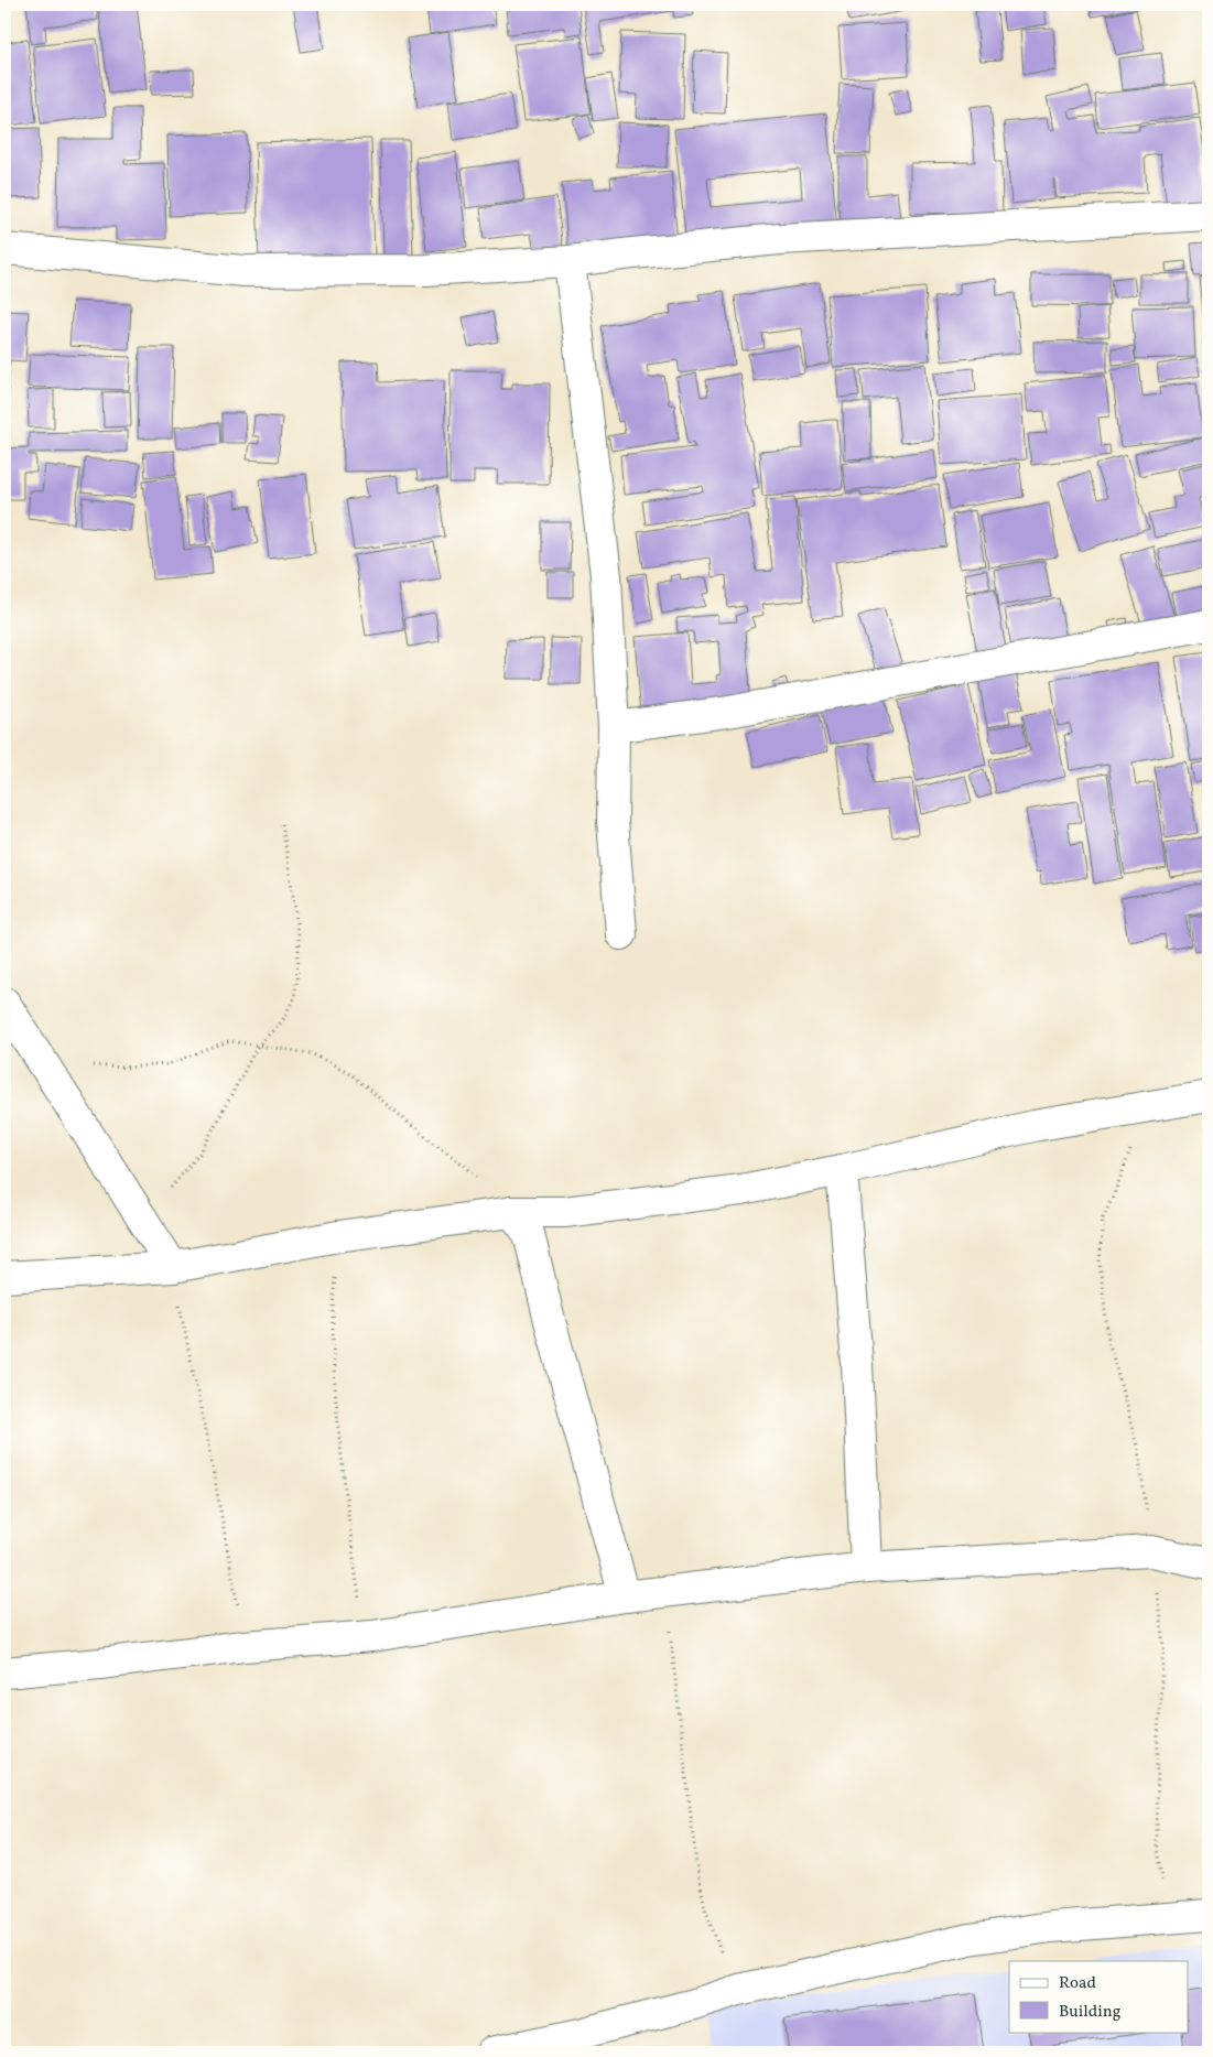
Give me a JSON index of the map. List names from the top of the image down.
{
  "legend": ["Road", "Building"]
}
